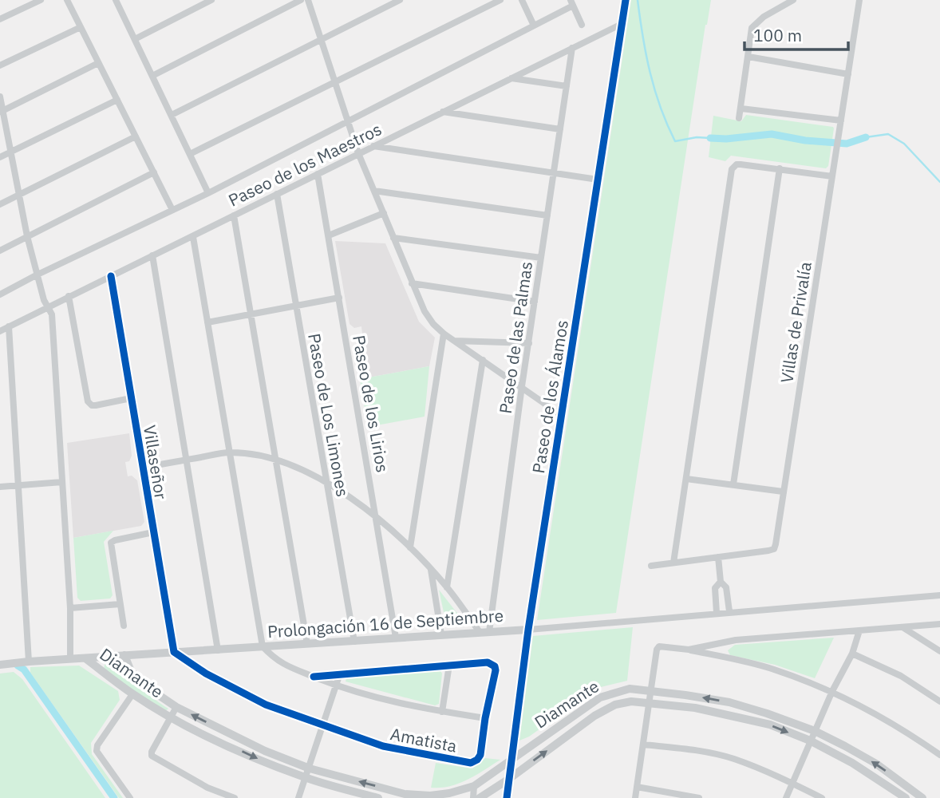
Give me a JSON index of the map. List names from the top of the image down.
{
  "streets": {
    "street": [
      "Paseo de los Maestros",
      "Villas de Privalía",
      "Paseo de las Palmas",
      "Paseo de los Álamos",
      "Paseo de los Lirios",
      "Paseo de Los Limones",
      "Villaseñor",
      "Prolongación 16 de Septiembre",
      "Diamante",
      "Amatista"
    ]
  },
  "crossings": [
    ["Paseo de los Maestros", "Paseo de las Palmas"],
    ["Paseo de los Maestros", "Paseo de los Álamos"],
    ["Paseo de los Maestros", "Paseo de los Lirios"],
    ["Paseo de los Maestros", "Paseo de Los Limones"],
    ["Paseo de los Maestros", "Villaseñor"],
    ["Paseo de las Palmas", "Paseo de los Álamos"],
    ["Paseo de las Palmas", "Prolongación 16 de Septiembre"],
    ["Paseo de los Álamos", "Prolongación 16 de Septiembre"],
    ["Paseo de los Álamos", "Diamante"],
    ["Paseo de los Lirios", "Prolongación 16 de Septiembre"],
    ["Paseo de Los Limones", "Prolongación 16 de Septiembre"],
    ["Villaseñor", "Prolongación 16 de Septiembre"],
    ["Villaseñor", "Amatista"],
    ["Prolongación 16 de Septiembre", "Diamante"],
    ["Prolongación 16 de Septiembre", "Amatista"]
  ],
  "scale_bar": "100 m"
}
